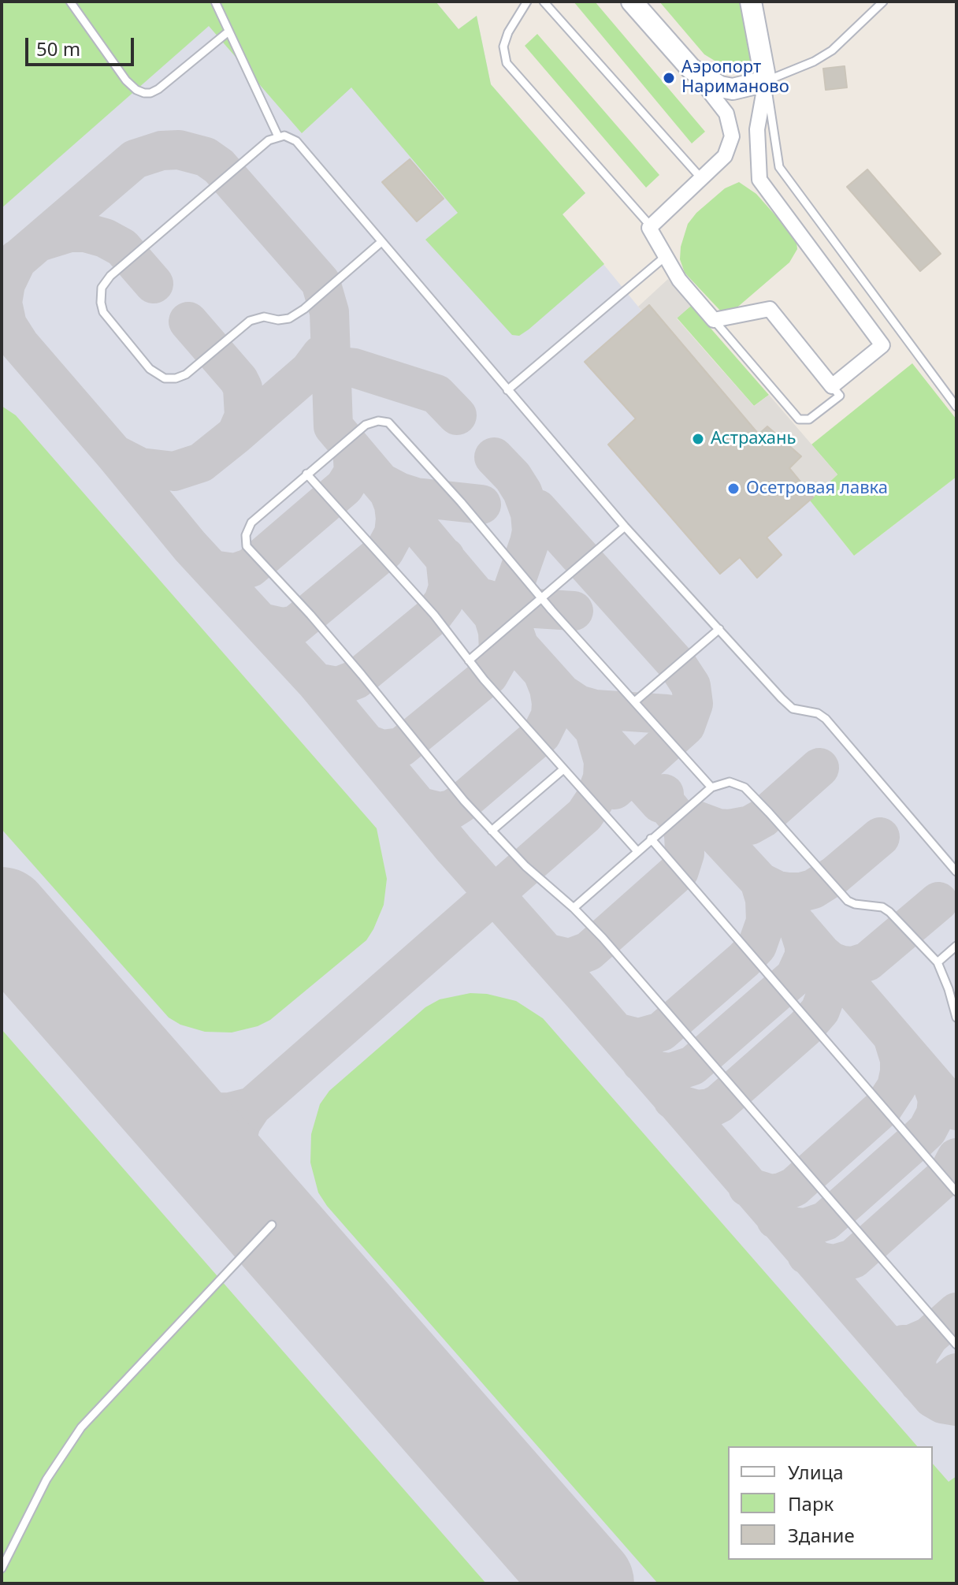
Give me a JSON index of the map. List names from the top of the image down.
{
  "places": ["Аэропорт Нариманово", "Астрахань", "Осетровая лавка"],
  "legend": ["Улица", "Парк", "Здание"],
  "scale_bar": "50 m"
}
